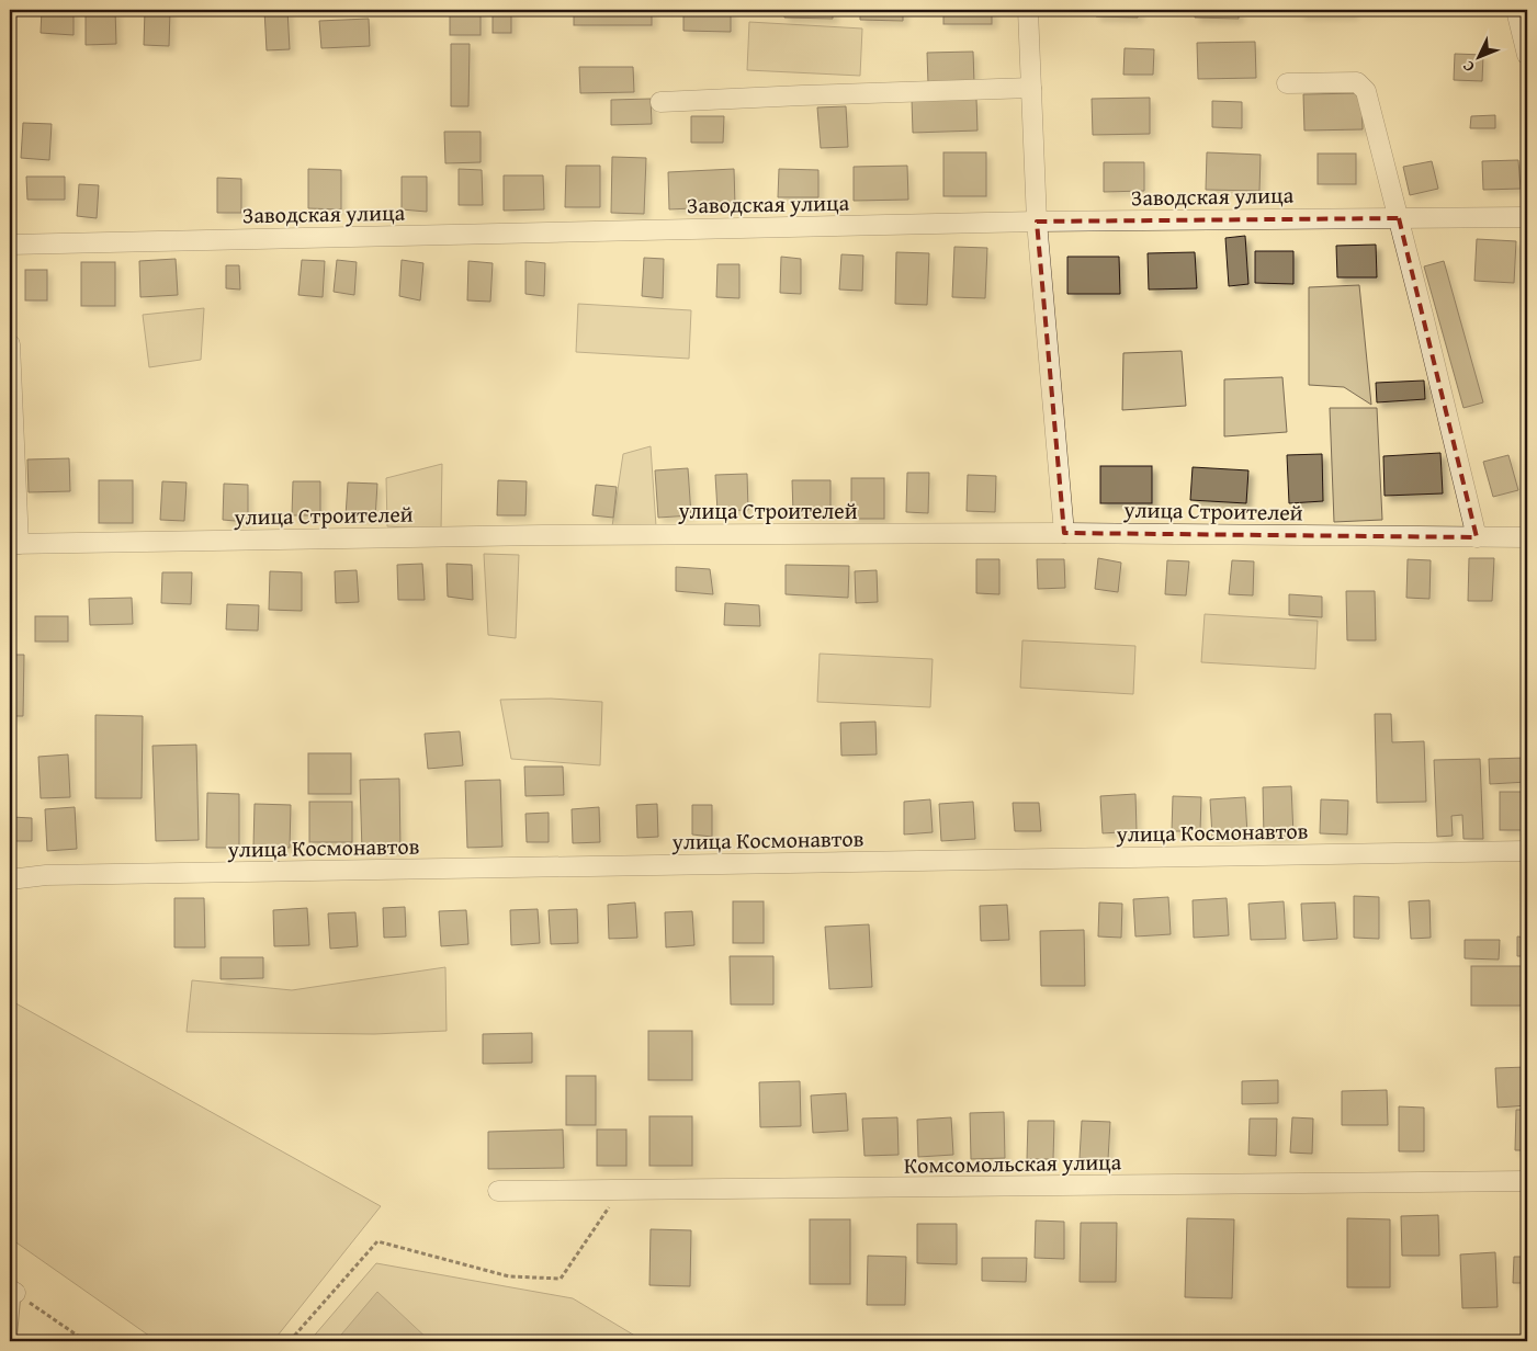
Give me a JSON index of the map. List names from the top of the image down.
{
  "streets": {
    "street": [
      "Заводская улица",
      "улица Строителей",
      "улица Космонавтов",
      "Комсомольская улица"
    ]
  },
  "north": "bottom left"
}
